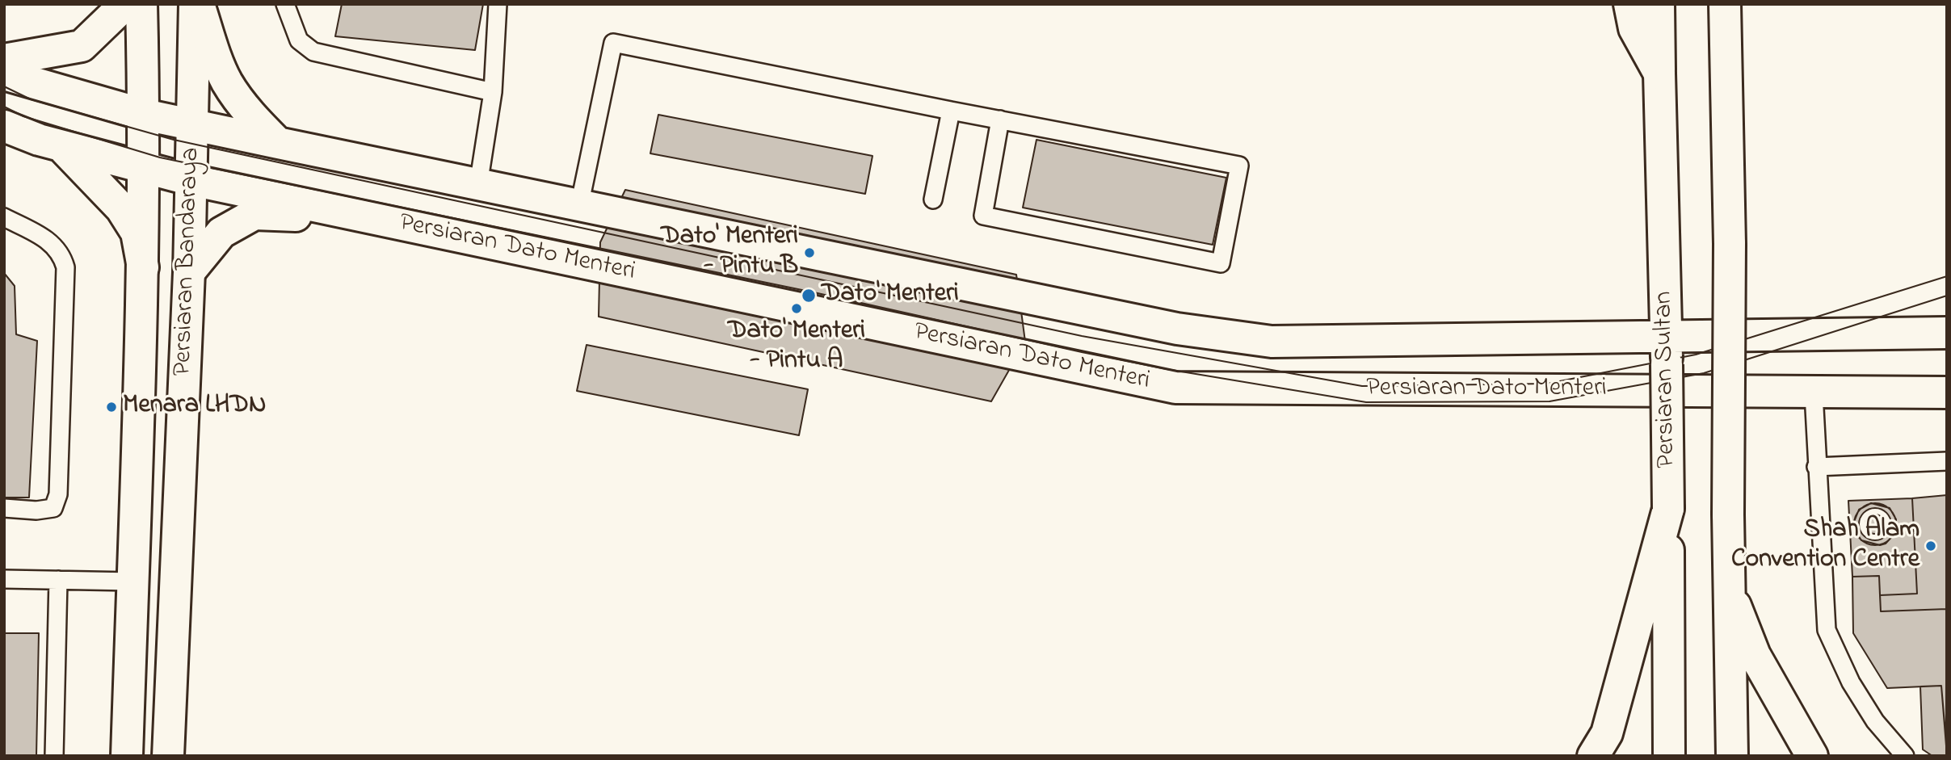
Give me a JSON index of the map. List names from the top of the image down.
{
  "streets": {
    "main road": ["Persiaran Dato Menteri", "Persiaran Bandaraya", "Persiaran Sultan"]
  },
  "crossings": [
    ["Persiaran Dato Menteri", "Persiaran Bandaraya"]
  ],
  "places": [
    "Dato' Menteri - Pintu B",
    "Dato' Menteri",
    "Dato' Menteri - Pintu A",
    "Menara LHDN",
    "Shah Alam Convention Centre"
  ]
}
